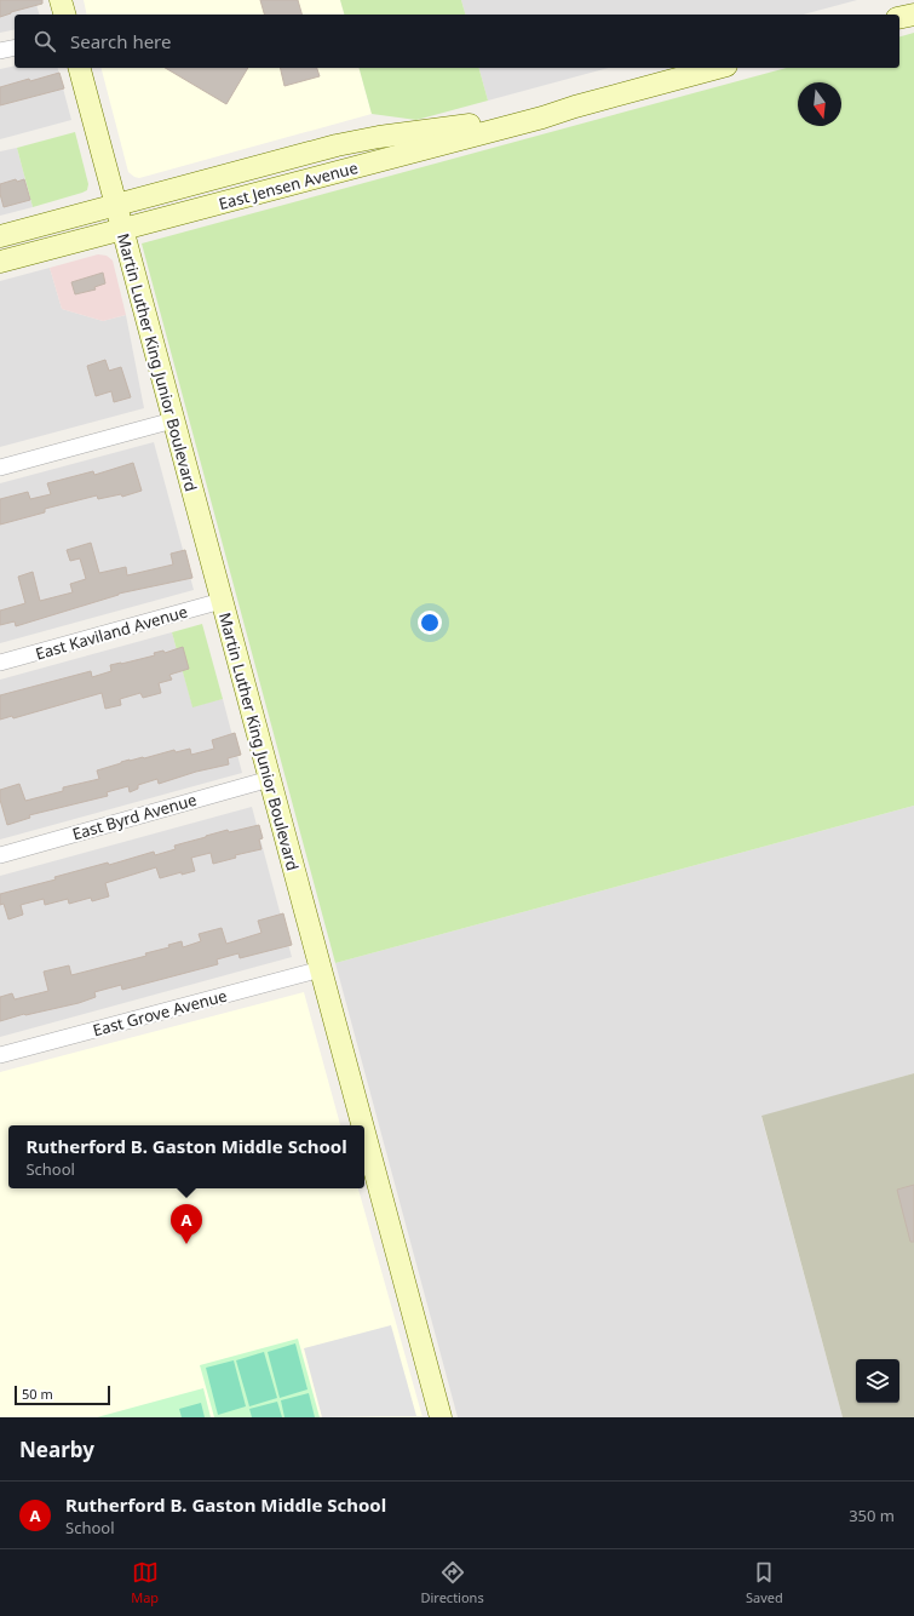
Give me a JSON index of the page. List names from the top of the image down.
{
  "streets": {
    "street": [
      "East Jensen Avenue",
      "Martin Luther King Junior Boulevard",
      "East Kaviland Avenue",
      "East Byrd Avenue",
      "East Grove Avenue"
    ]
  },
  "crossings": [
    ["East Jensen Avenue", "Martin Luther King Junior Boulevard"],
    ["Martin Luther King Junior Boulevard", "East Kaviland Avenue"],
    ["Martin Luther King Junior Boulevard", "East Byrd Avenue"],
    ["Martin Luther King Junior Boulevard", "East Grove Avenue"]
  ],
  "scale_bar": "50 m",
  "north": "bottom",
  "page": {
    "search": "Search here",
    "popup": ["Rutherford B. Gaston Middle School", "School"],
    "pins": "A",
    "scale": "50 m",
    "heading": "Nearby",
    "list": [
      {
        "mark": "A",
        "name": "Rutherford B. Gaston Middle School",
        "note": "School",
        "value": "350 m"
      }
    ],
    "nav": ["Map", "Directions", "Saved"]
  }
}
